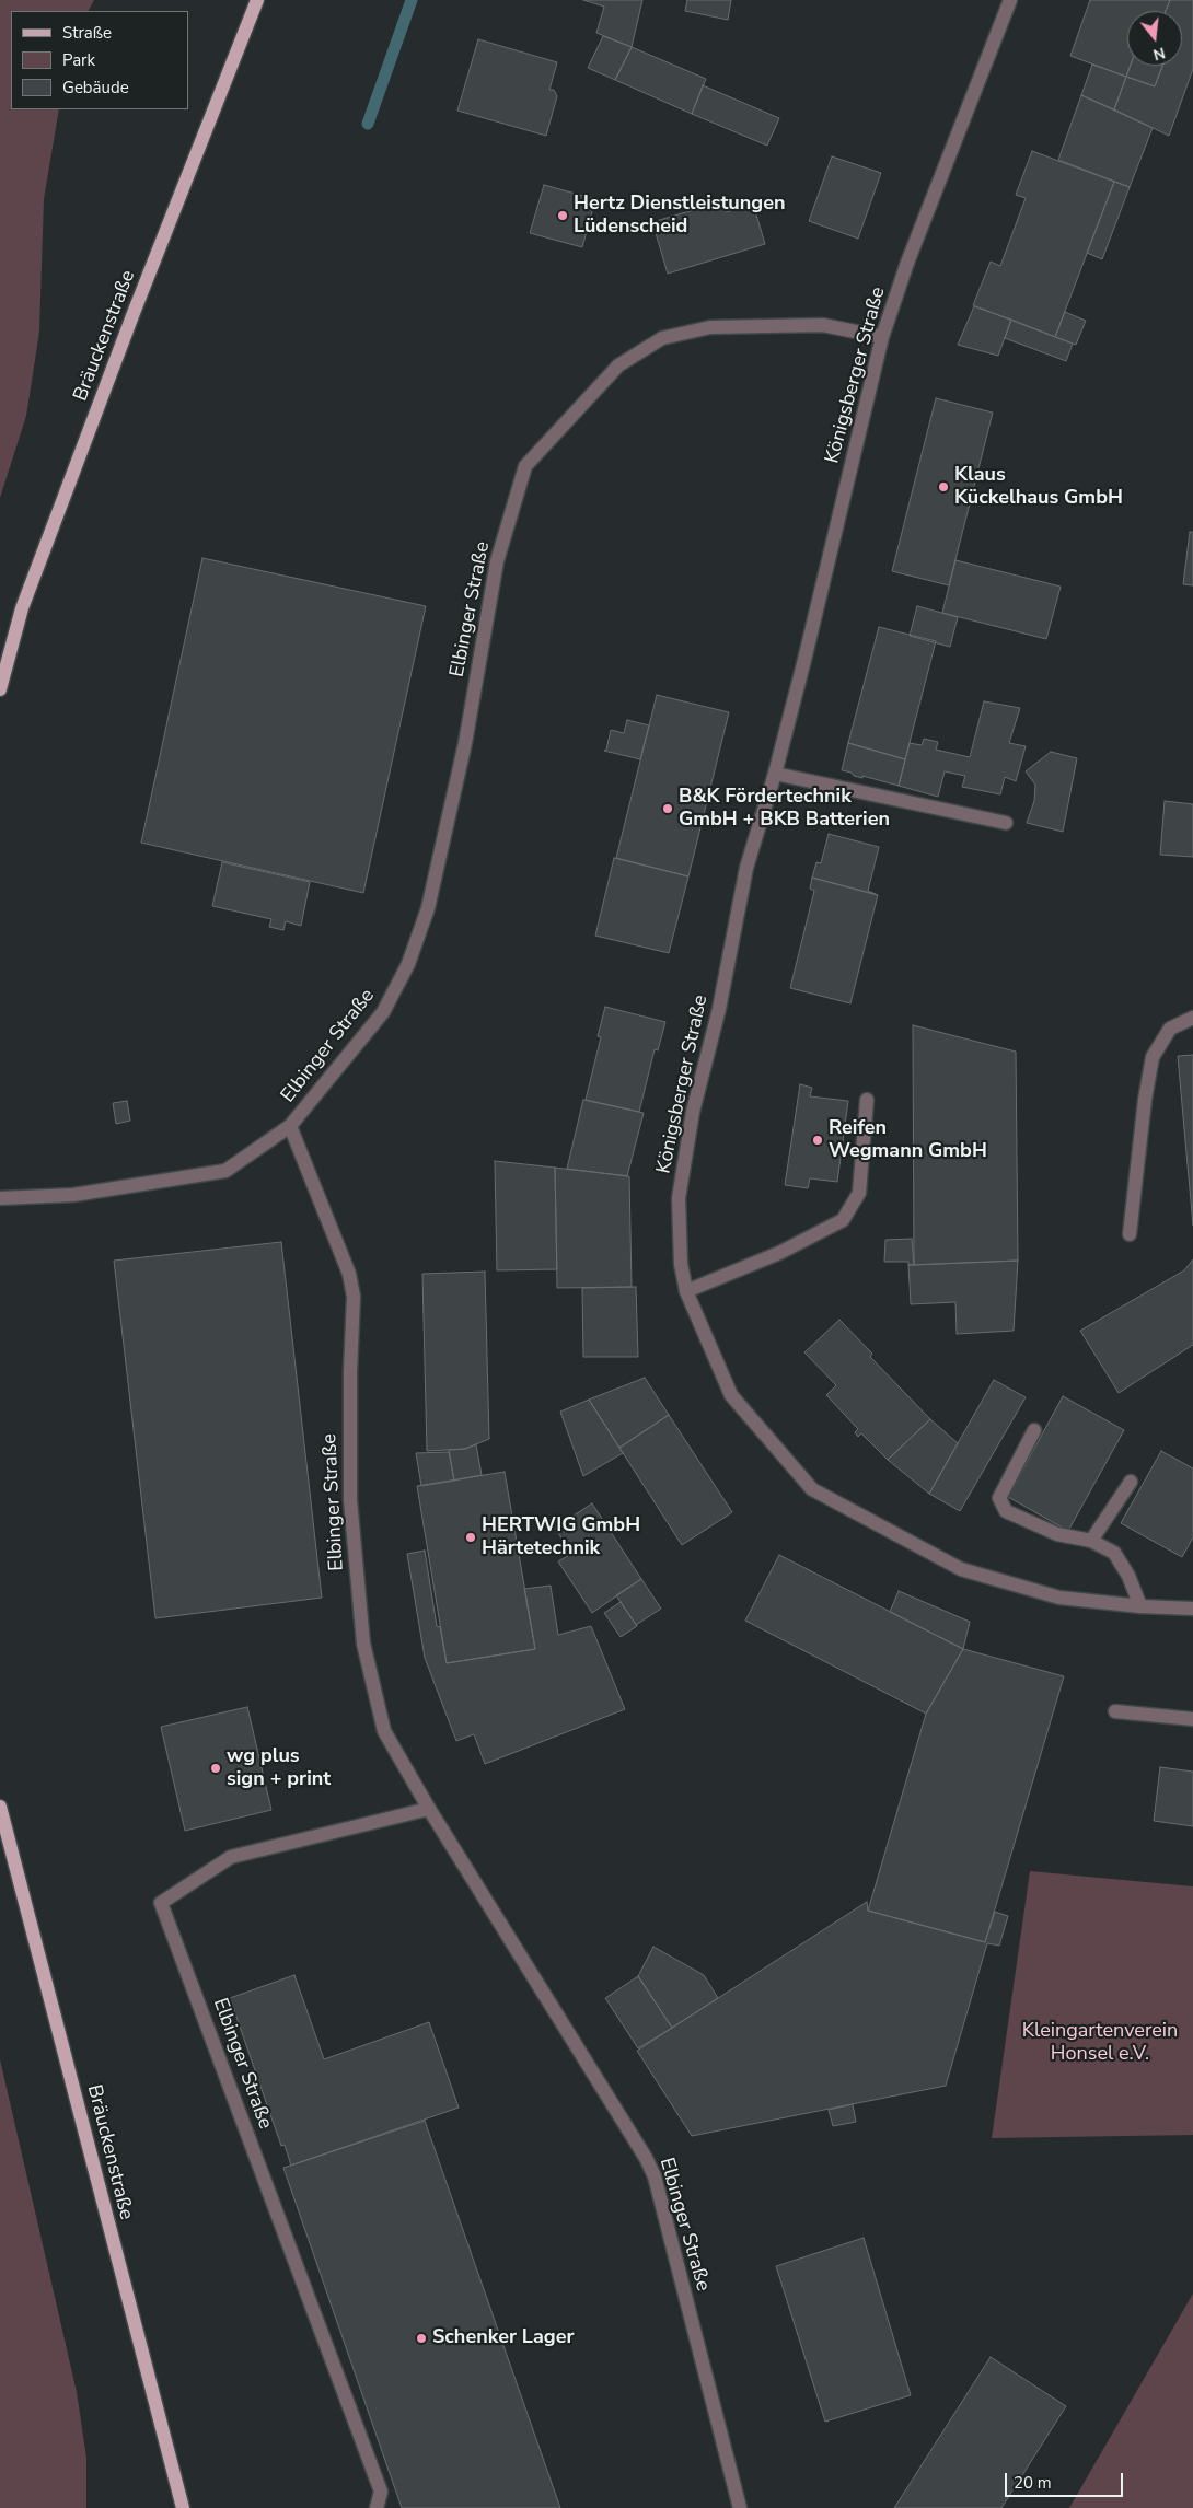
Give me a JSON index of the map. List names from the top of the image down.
{
  "streets": {
    "main road": ["Bräuckenstraße"],
    "street": ["Königsberger Straße", "Elbinger Straße"]
  },
  "crossings": [
    ["Königsberger Straße", "Elbinger Straße"]
  ],
  "parks": ["Kleingartenverein Honsel e.V."],
  "places": [
    "Hertz Dienstleistungen Lüdenscheid",
    "Klaus Kückelhaus GmbH",
    "B&K Fördertechnik GmbH + BKB Batterien",
    "Reifen Wegmann GmbH",
    "HERTWIG GmbH Härtetechnik",
    "wg plus sign + print",
    "Schenker Lager"
  ],
  "legend": ["Straße", "Park", "Gebäude"],
  "scale_bar": "20 m",
  "north": "bottom"
}
